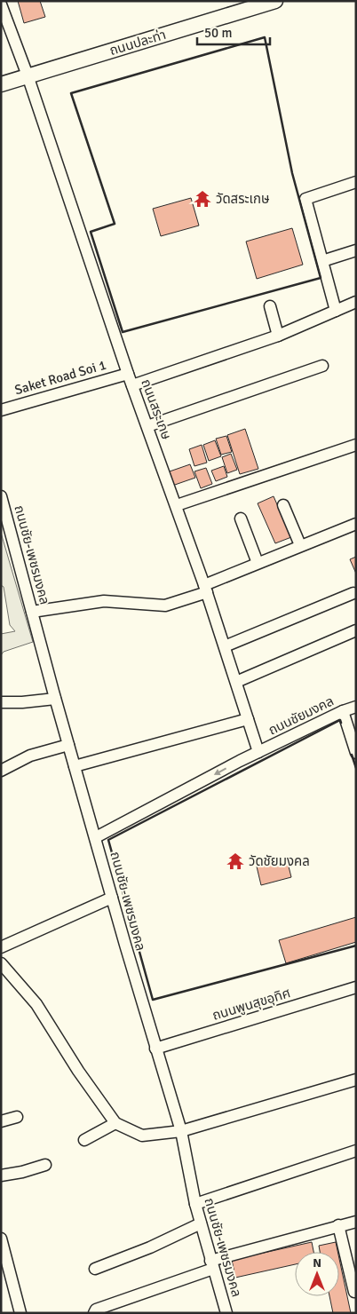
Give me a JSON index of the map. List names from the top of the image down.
{
  "streets": {
    "main road": ["ถนนปละท่า"],
    "street": [
      "Saket Road Soi 1",
      "ถนนสระเกษ",
      "ถนนชัย-เพชรมงคล",
      "ถนนชัยมงคล",
      "ถนนพูนสุขอุทิศ"
    ]
  },
  "crossings": [
    ["ถนนปละท่า", "ถนนสระเกษ"],
    ["Saket Road Soi 1", "ถนนสระเกษ"],
    ["ถนนสระเกษ", "ถนนชัยมงคล"],
    ["ถนนชัย-เพชรมงคล", "ถนนชัยมงคล"],
    ["ถนนชัย-เพชรมงคล", "ถนนพูนสุขอุทิศ"]
  ],
  "places": {
    "temple": ["วัดสระเกษ", "วัดชัยมงคล"]
  },
  "scale_bar": "50 m",
  "north": "top"
}
